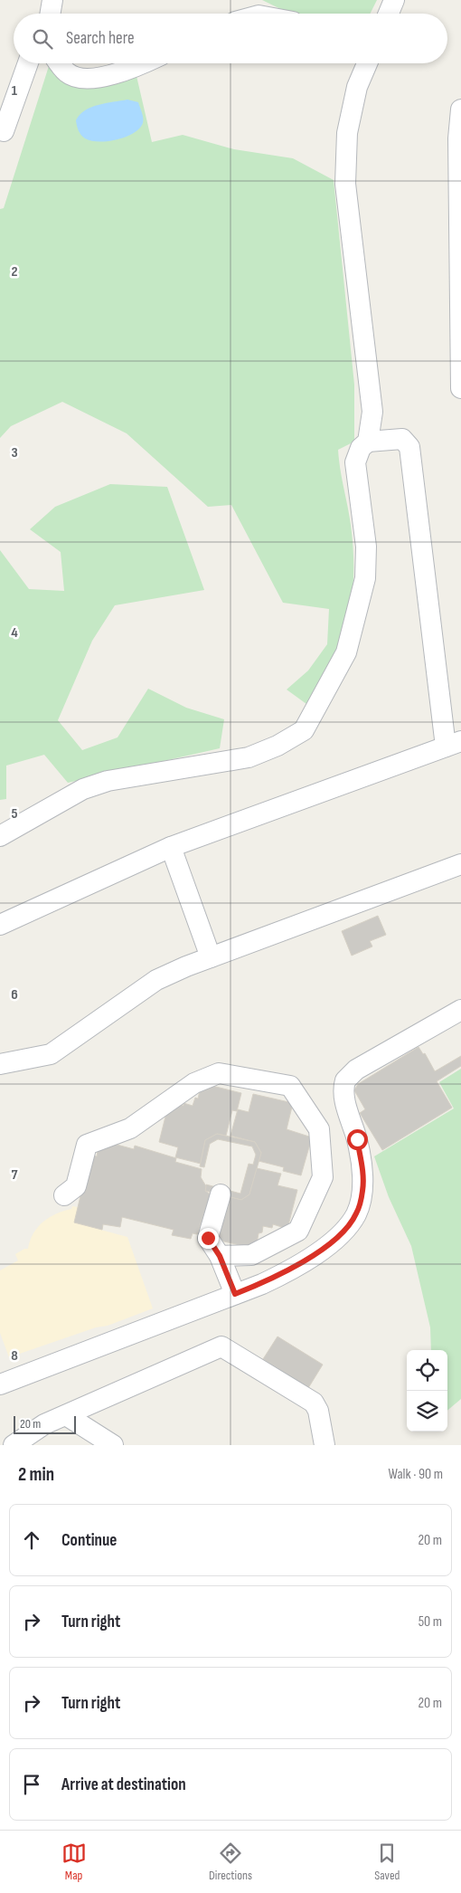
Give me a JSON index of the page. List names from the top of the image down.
{
  "scale_bar": "20 m",
  "page": {
    "search": "Search here",
    "scale": "20 m",
    "heading": ["2 min", "Walk · 90 m"],
    "list": [
      ["Continue", "20 m"],
      ["Turn right", "50 m"],
      ["Turn right", "20 m"],
      "Arrive at destination"
    ],
    "nav": ["Map", "Directions", "Saved"]
  },
  "grid": {
    "rows": [
      "1",
      "2",
      "3",
      "4",
      "5",
      "6",
      "7",
      "8"
    ]
  }
}
